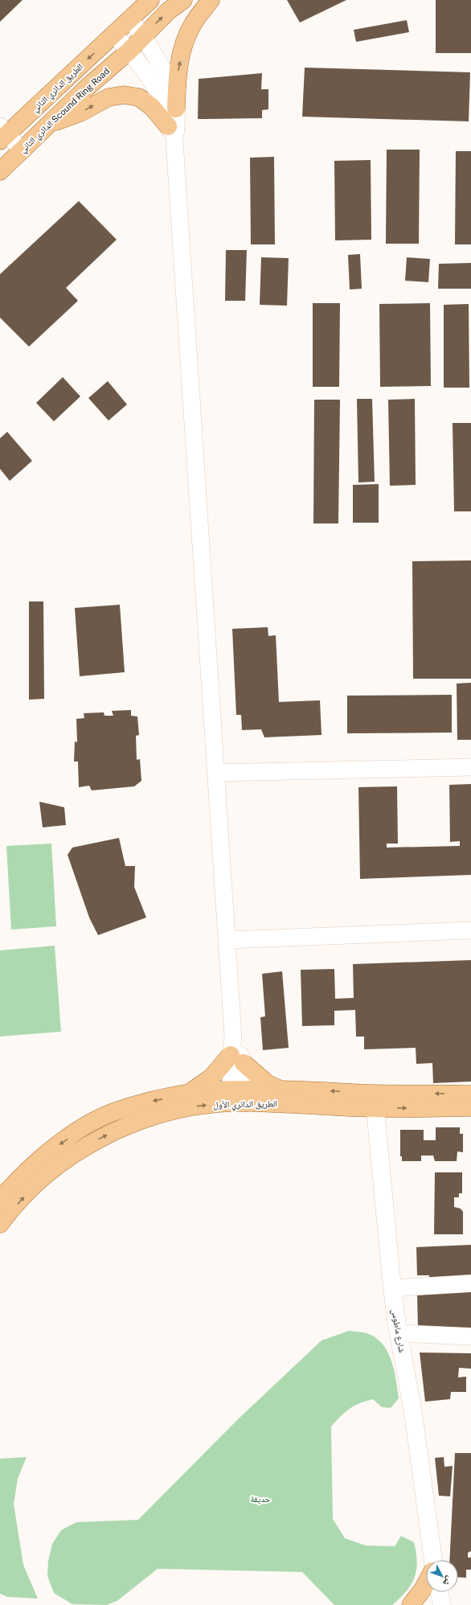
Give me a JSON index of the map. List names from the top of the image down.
{
  "streets": {
    "main road": ["الطريق الدائري الثاني", "الدائري الثاني Scound Ring Road", "الطريق الدائري الأول"],
    "street": ["شارع ماطوس"]
  },
  "crossings": [
    ["الطريق الدائري الأول", "شارع ماطوس"]
  ],
  "one_way": ["الطريق الدائري الثاني"],
  "parks": ["حديقة"],
  "north": "bottom right"
}
